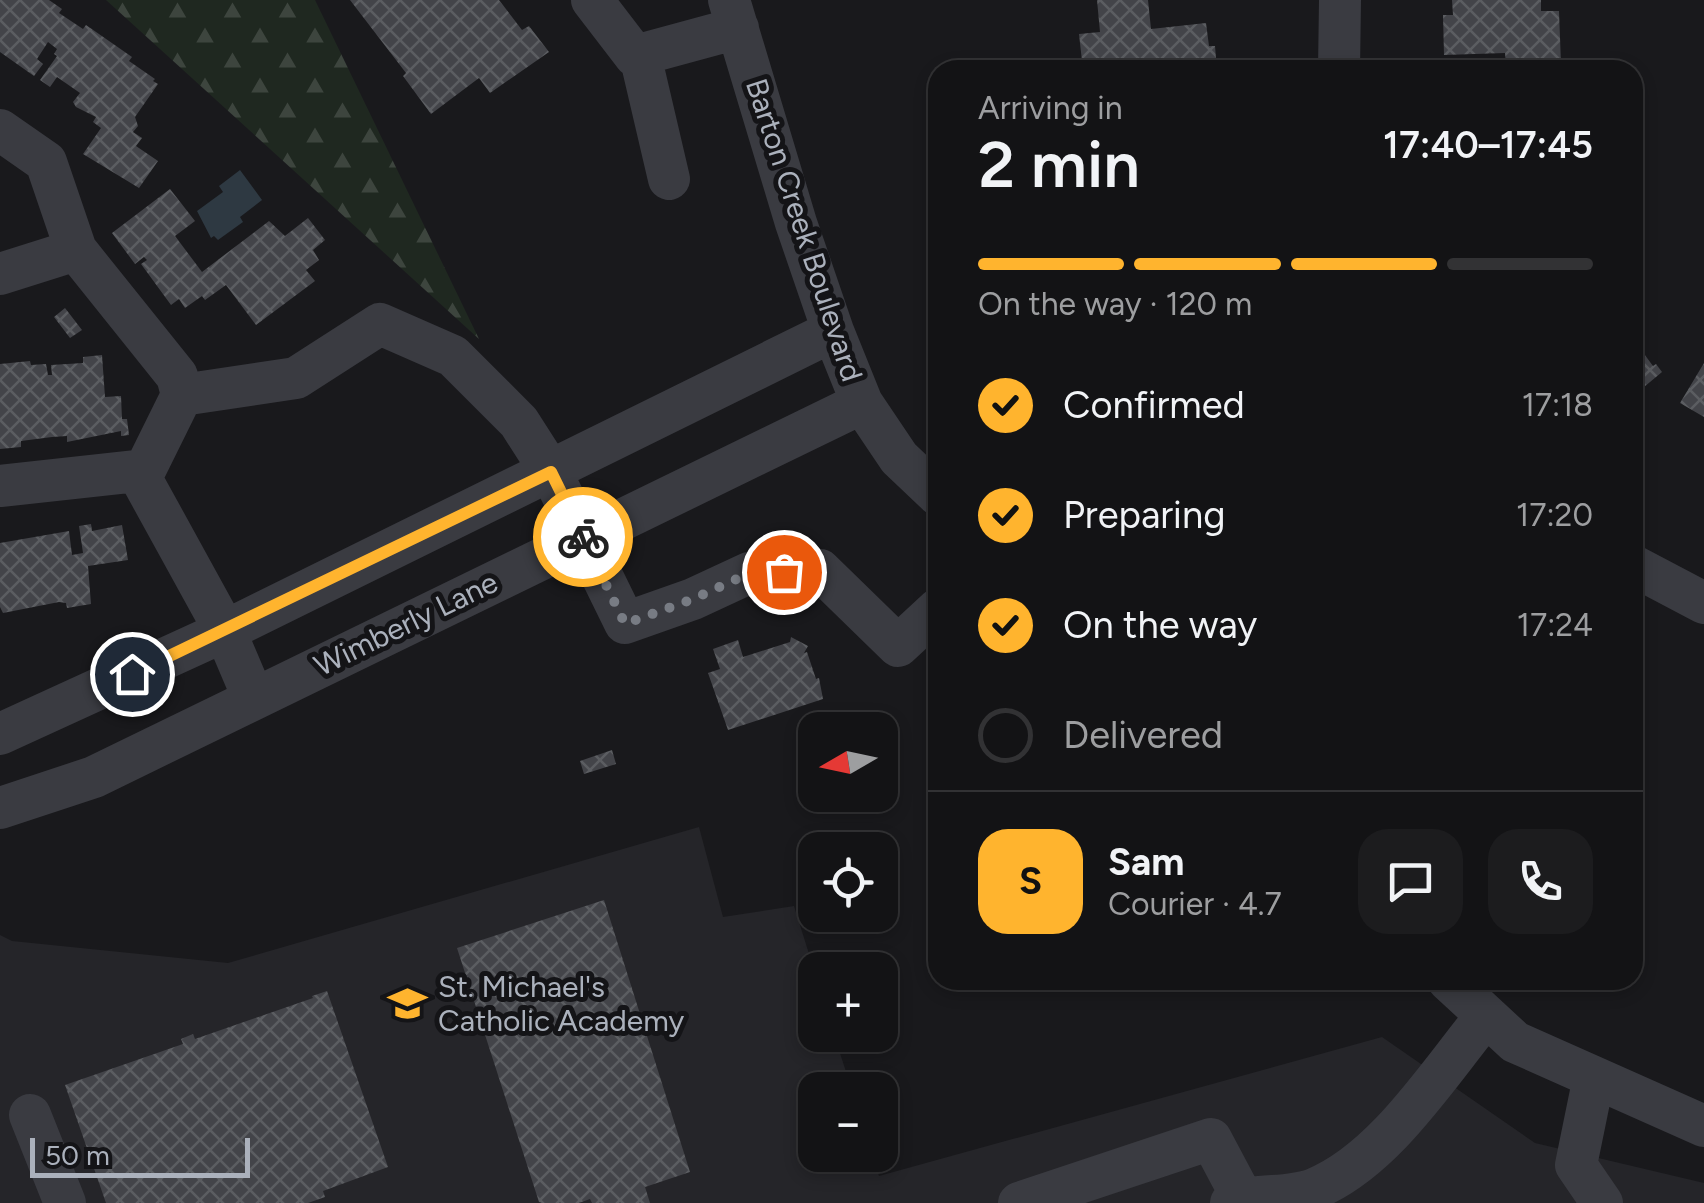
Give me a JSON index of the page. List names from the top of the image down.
{
  "streets": {
    "street": ["Barton Creek Boulevard", "Wimberly Lane"]
  },
  "crossings": [
    ["Barton Creek Boulevard", "Wimberly Lane"]
  ],
  "places": {
    "school or university": ["St. Michael's Catholic Academy"]
  },
  "scale_bar": "50 m",
  "north": "left",
  "page": {
    "heading": ["2 min", "Arriving in", "17:40–17:45"],
    "panel": ["Sam", "Courier · 4.7"],
    "bar": "On the way · 120 m",
    "list": [
      ["Confirmed", "17:18"],
      ["Preparing", "17:20"],
      ["On the way", "17:24"],
      "Delivered"
    ],
    "map_buttons": ["+", "−"],
    "round": "S",
    "scale": "50 m"
  }
}
